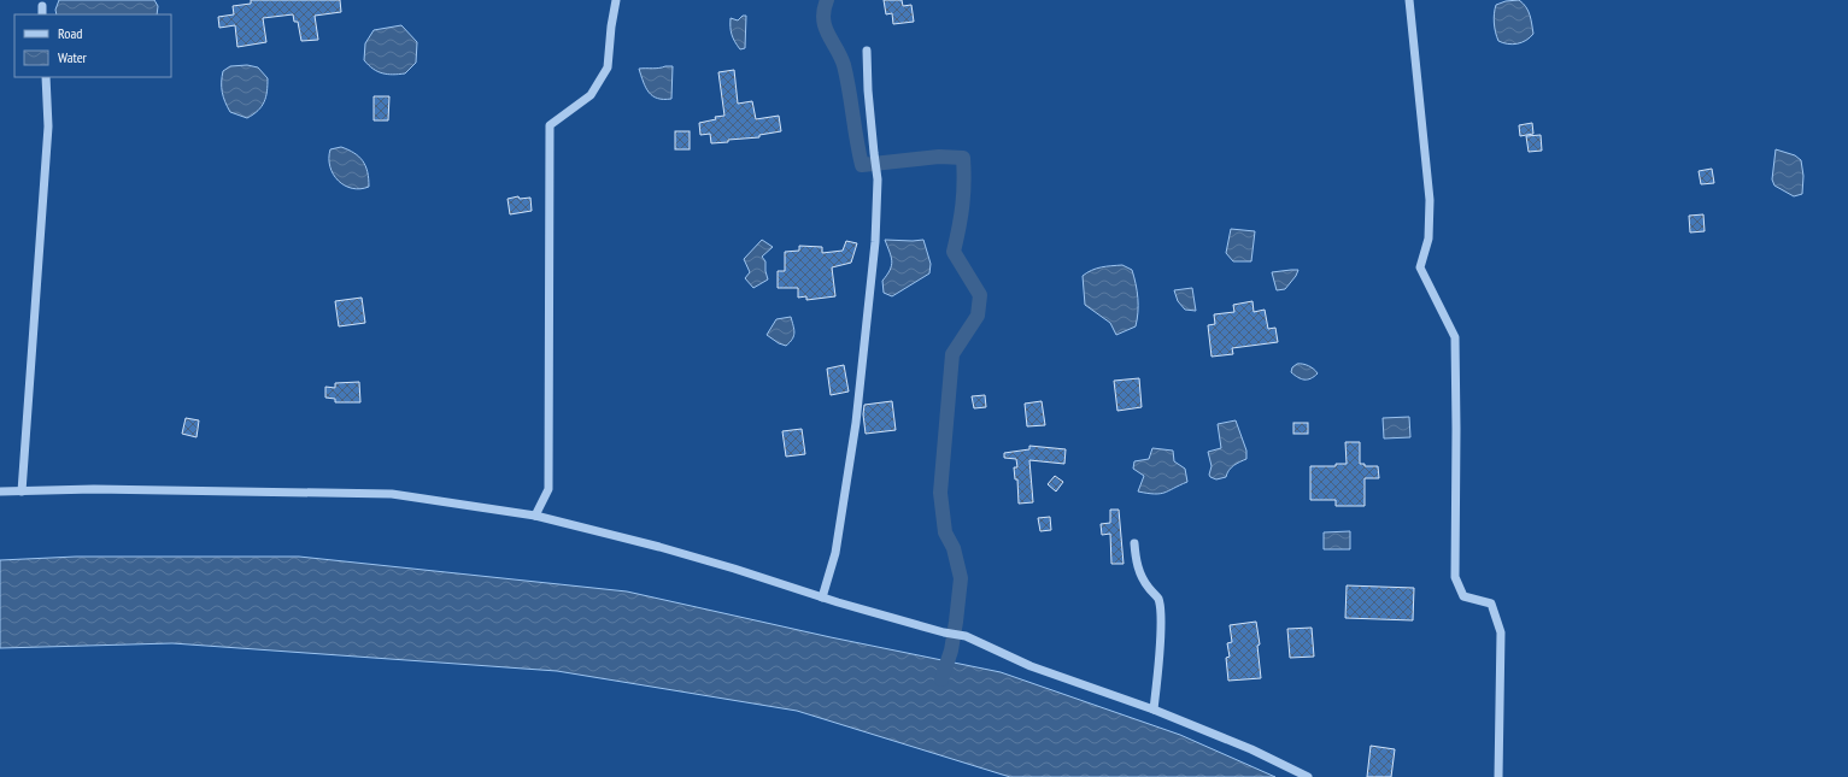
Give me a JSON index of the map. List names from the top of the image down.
{
  "legend": ["Road", "Water"]
}
